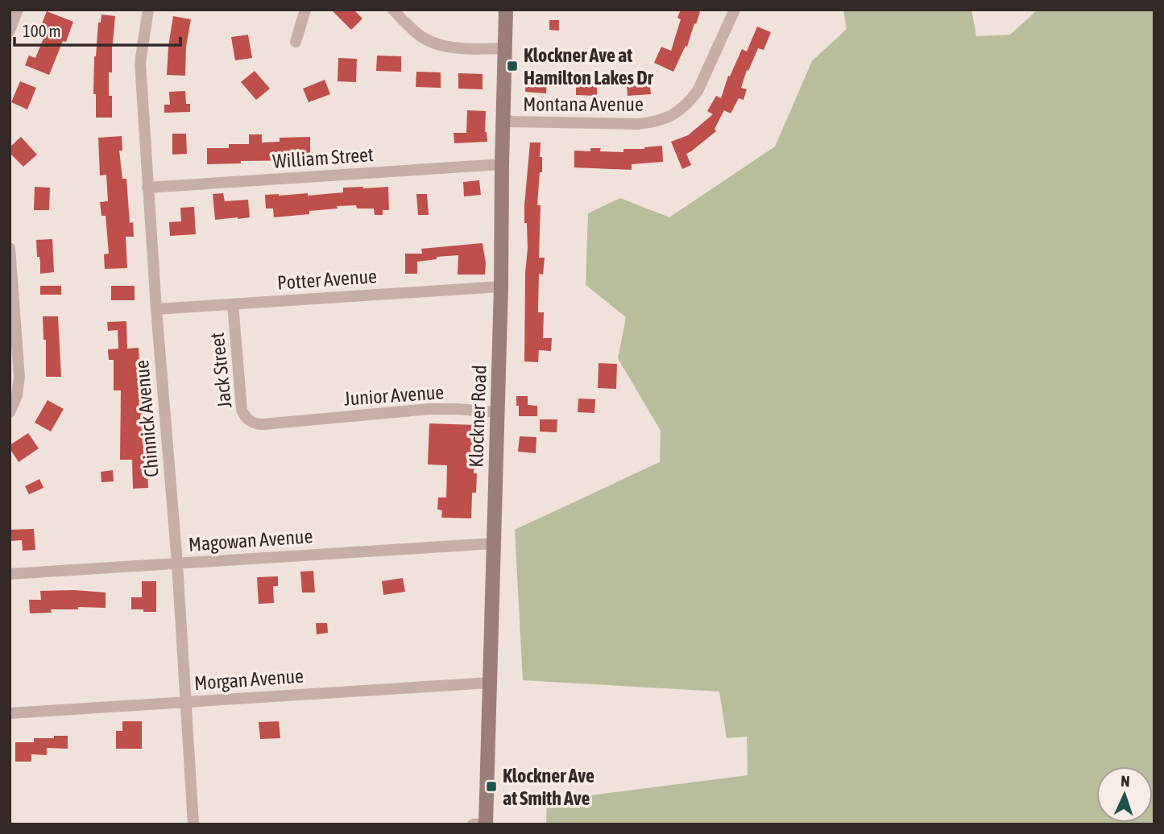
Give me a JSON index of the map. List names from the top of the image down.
{
  "streets": {
    "main road": ["Klockner Road"],
    "street": [
      "Montana Avenue",
      "William Street",
      "Potter Avenue",
      "Jack Street",
      "Junior Avenue",
      "Chinnick Avenue",
      "Magowan Avenue",
      "Morgan Avenue"
    ]
  },
  "crossings": [
    ["Montana Avenue", "Klockner Road"],
    ["William Street", "Klockner Road"],
    ["William Street", "Chinnick Avenue"],
    ["Potter Avenue", "Jack Street"],
    ["Potter Avenue", "Klockner Road"],
    ["Potter Avenue", "Chinnick Avenue"],
    ["Jack Street", "Junior Avenue"],
    ["Junior Avenue", "Klockner Road"],
    ["Klockner Road", "Magowan Avenue"],
    ["Klockner Road", "Morgan Avenue"],
    ["Chinnick Avenue", "Magowan Avenue"],
    ["Chinnick Avenue", "Morgan Avenue"]
  ],
  "places": {
    "transit": ["Klockner Ave at Hamilton Lakes Dr", "Klockner Ave at Smith Ave"]
  },
  "scale_bar": "100 m",
  "north": "top"
}
